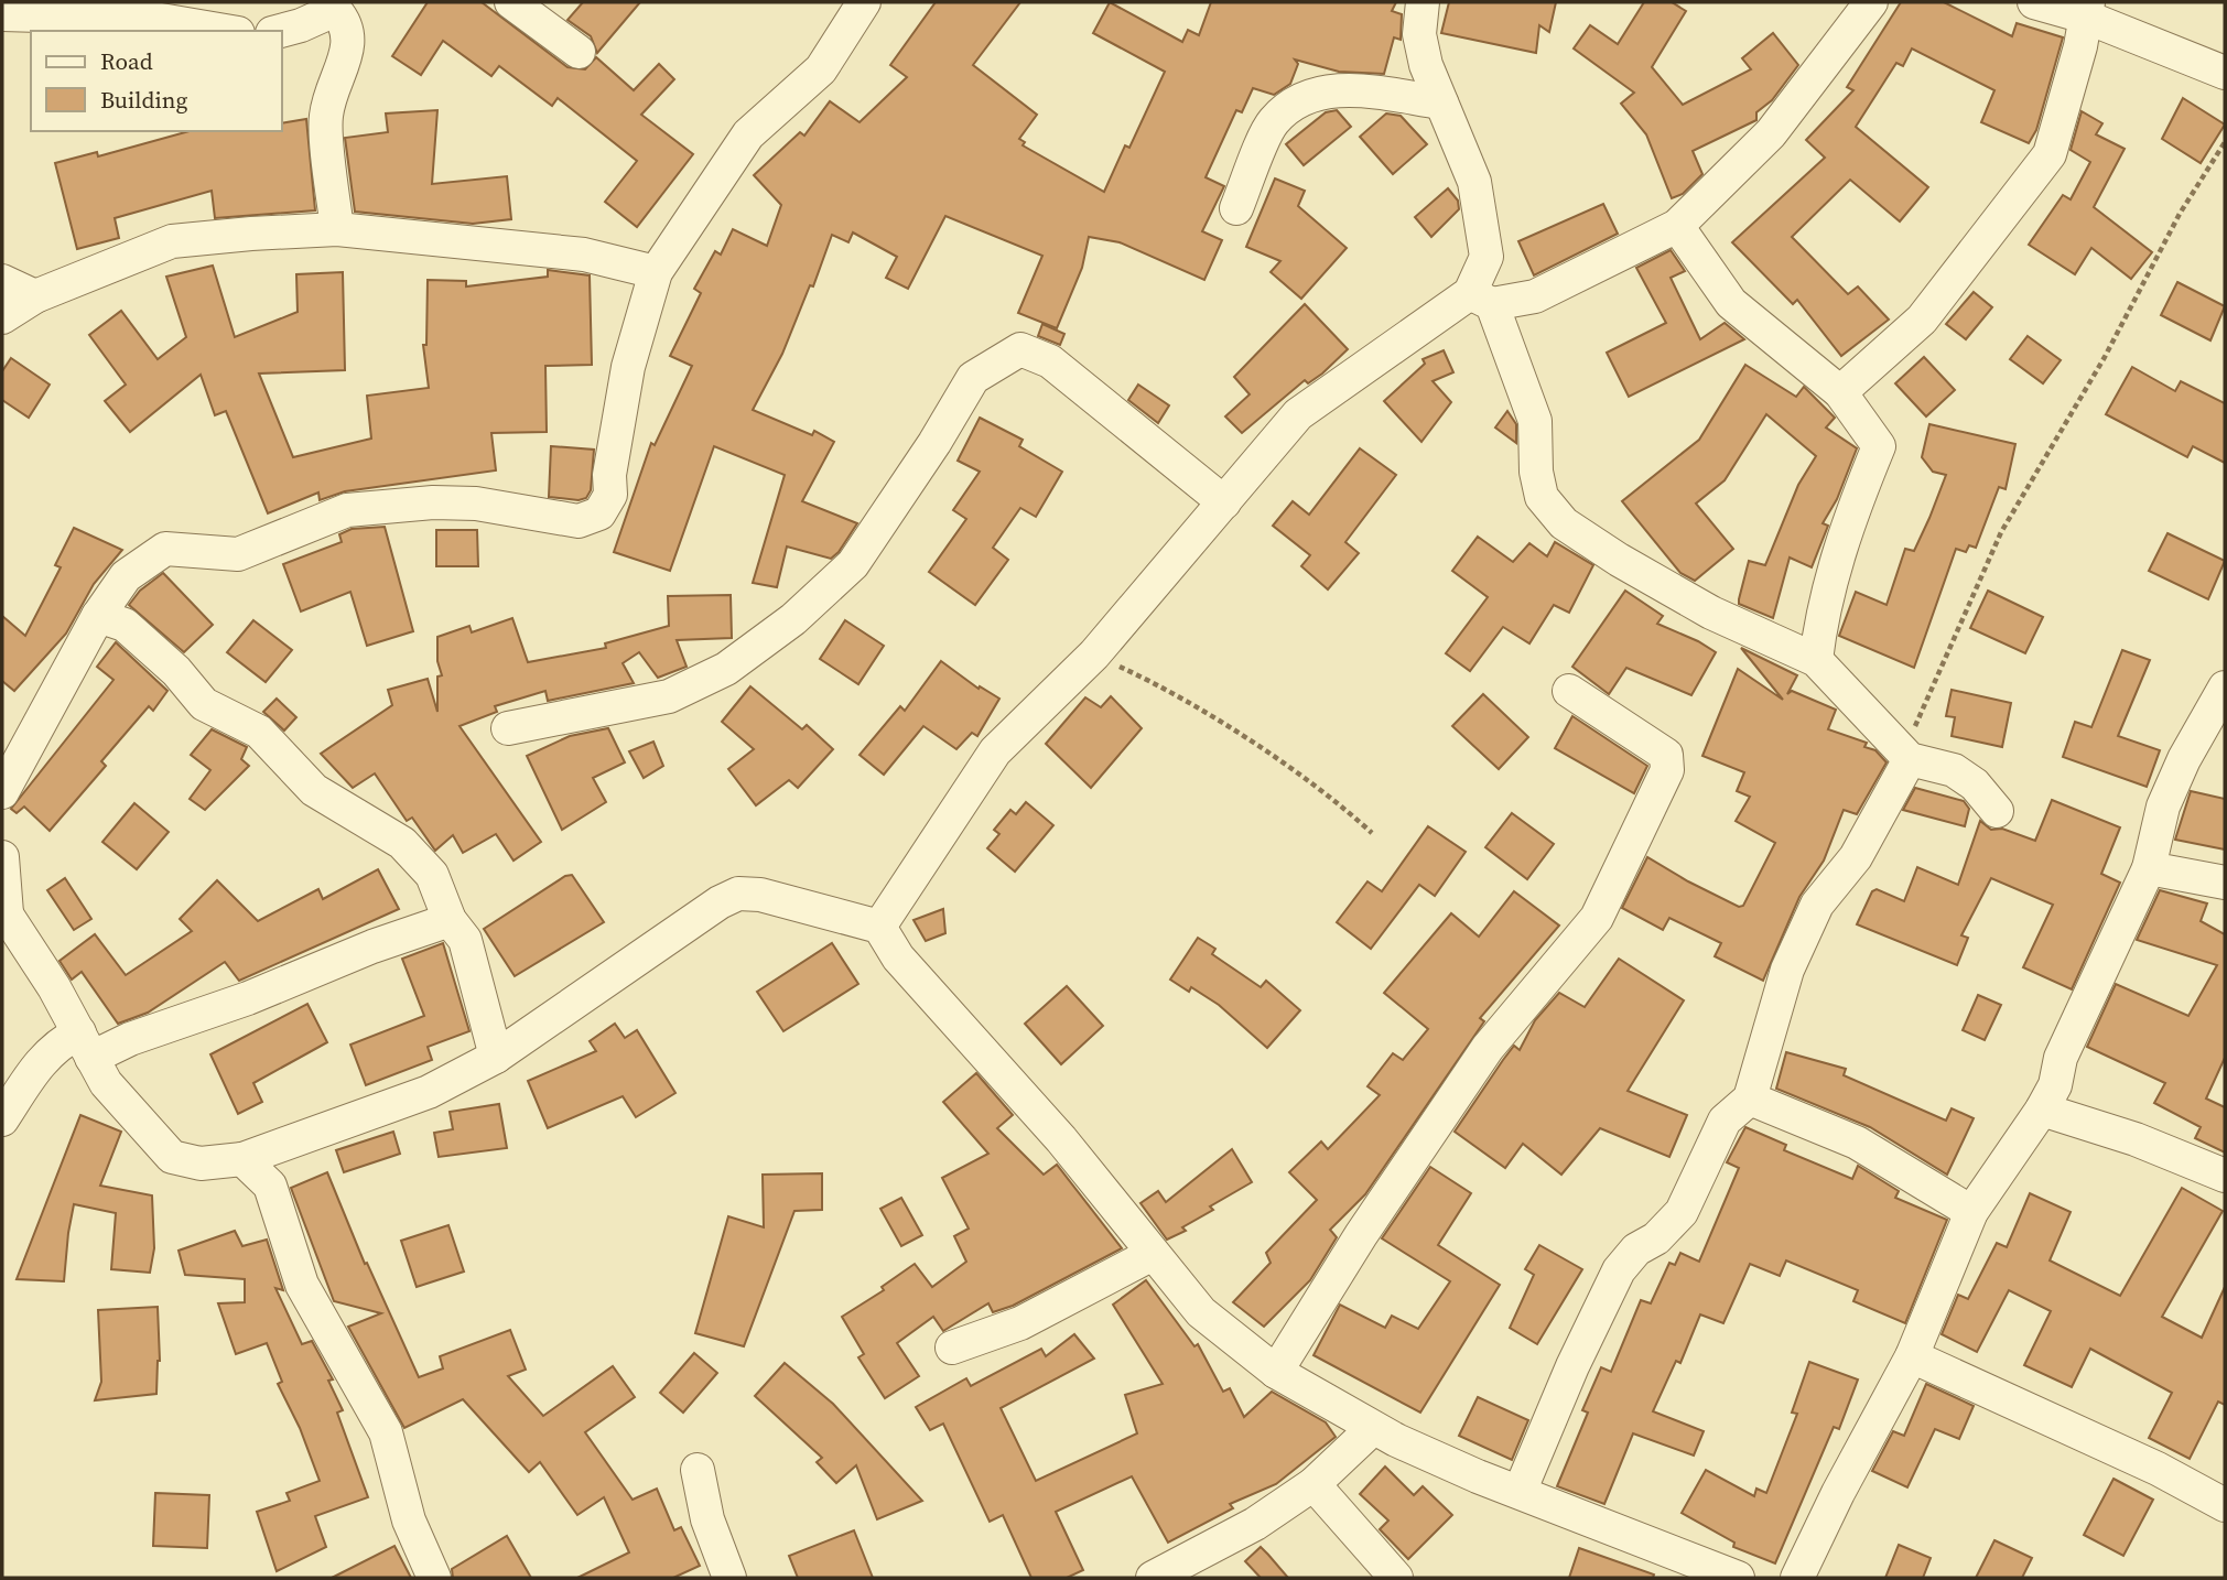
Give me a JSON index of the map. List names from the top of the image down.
{
  "legend": ["Road", "Building"]
}
